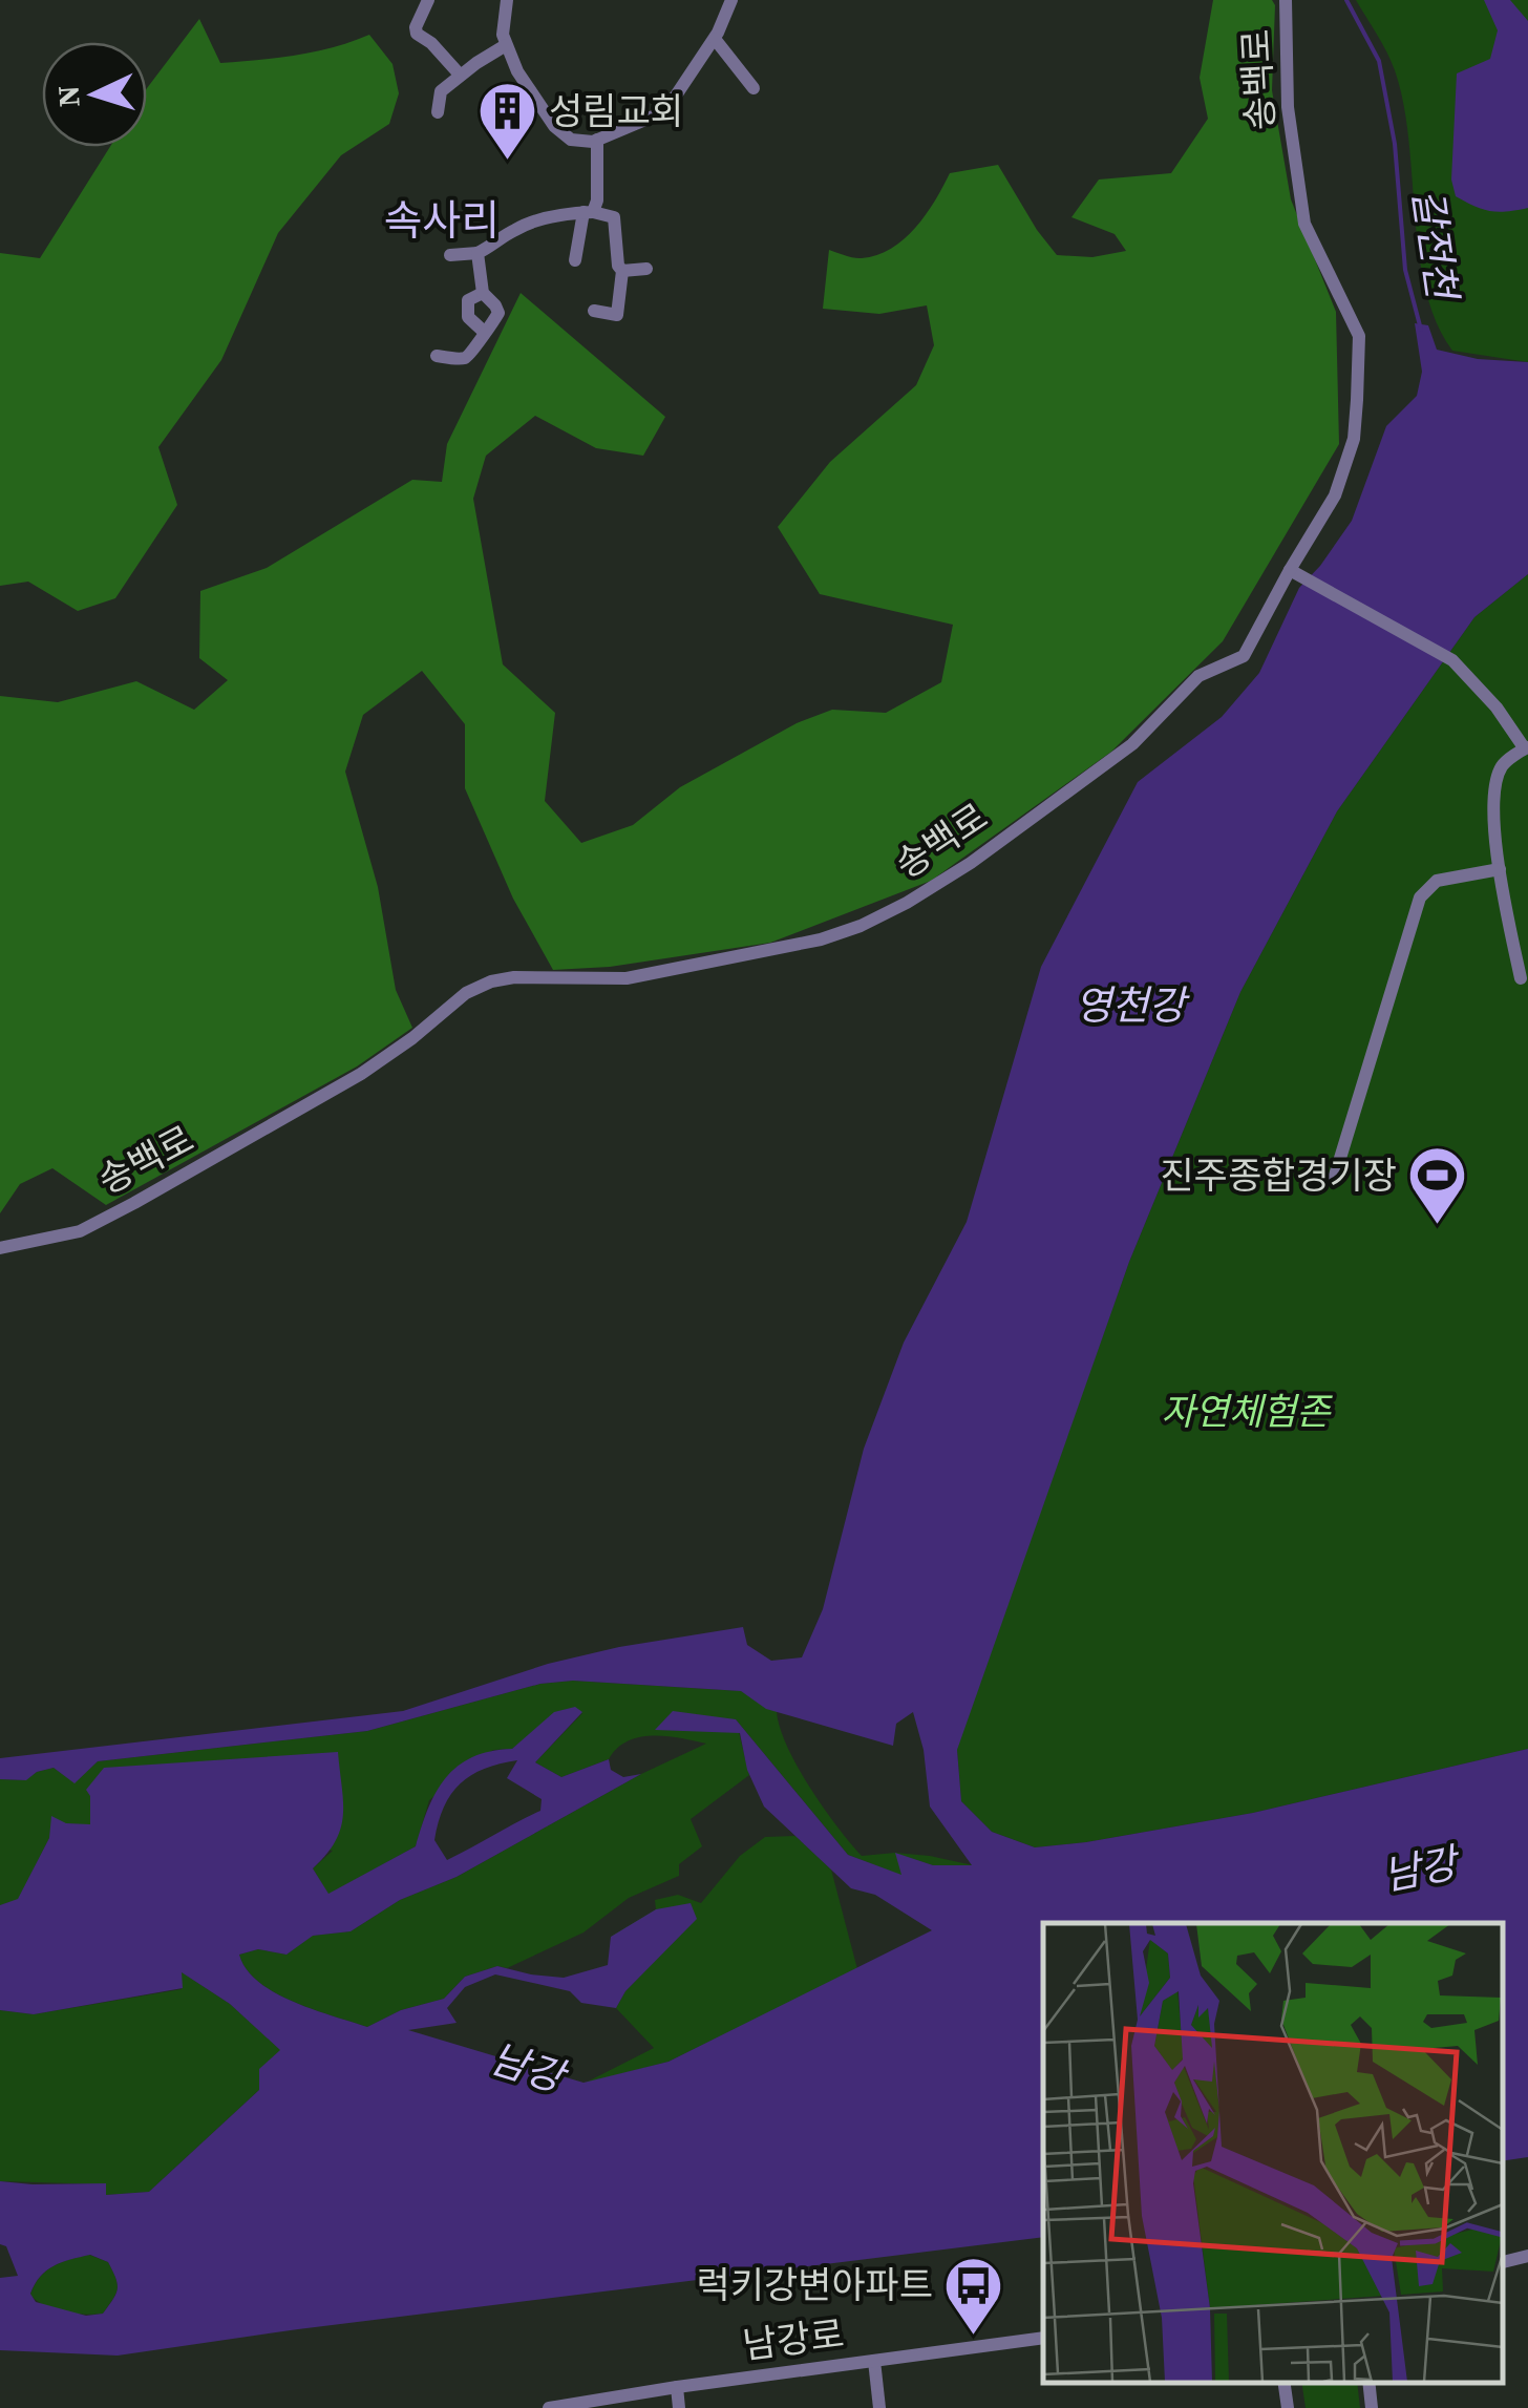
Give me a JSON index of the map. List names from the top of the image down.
{
  "streets": {
    "street": ["송백로", "남강로"]
  },
  "districts": ["속사리"],
  "water": ["갈전천", "영천강", "남강"],
  "parks": ["자연체험존"],
  "places": {
    "building": ["성림교회"],
    "sports": ["진주종합경기장"],
    "bus stop": ["럭키강변아파트"]
  },
  "north": "left"
}
